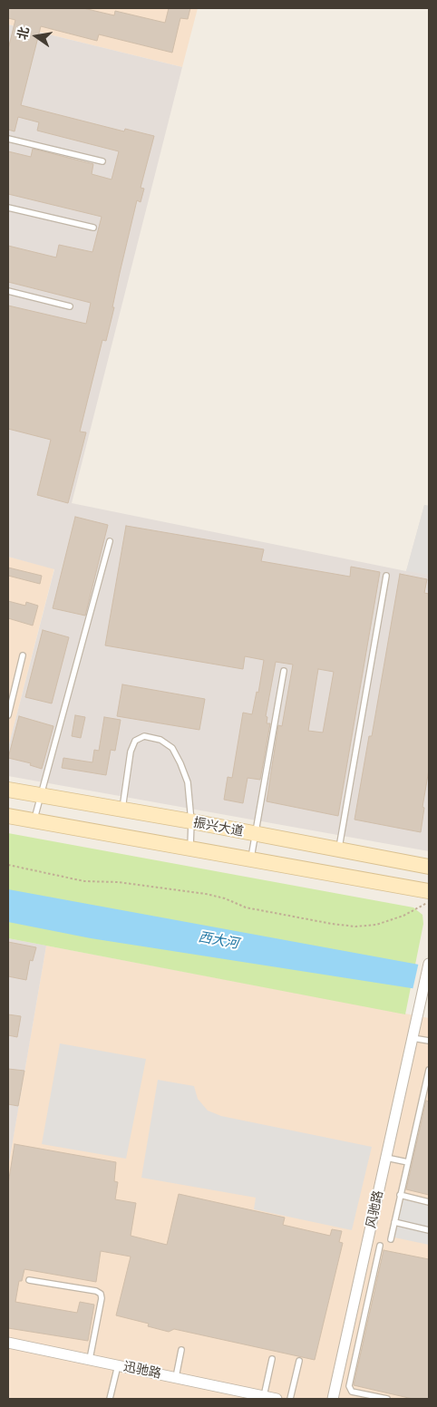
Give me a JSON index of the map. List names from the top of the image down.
{
  "streets": {
    "main road": ["振兴大道"],
    "street": ["风驰路", "迅驰路"]
  },
  "water": ["西大河"],
  "north": "left"
}
